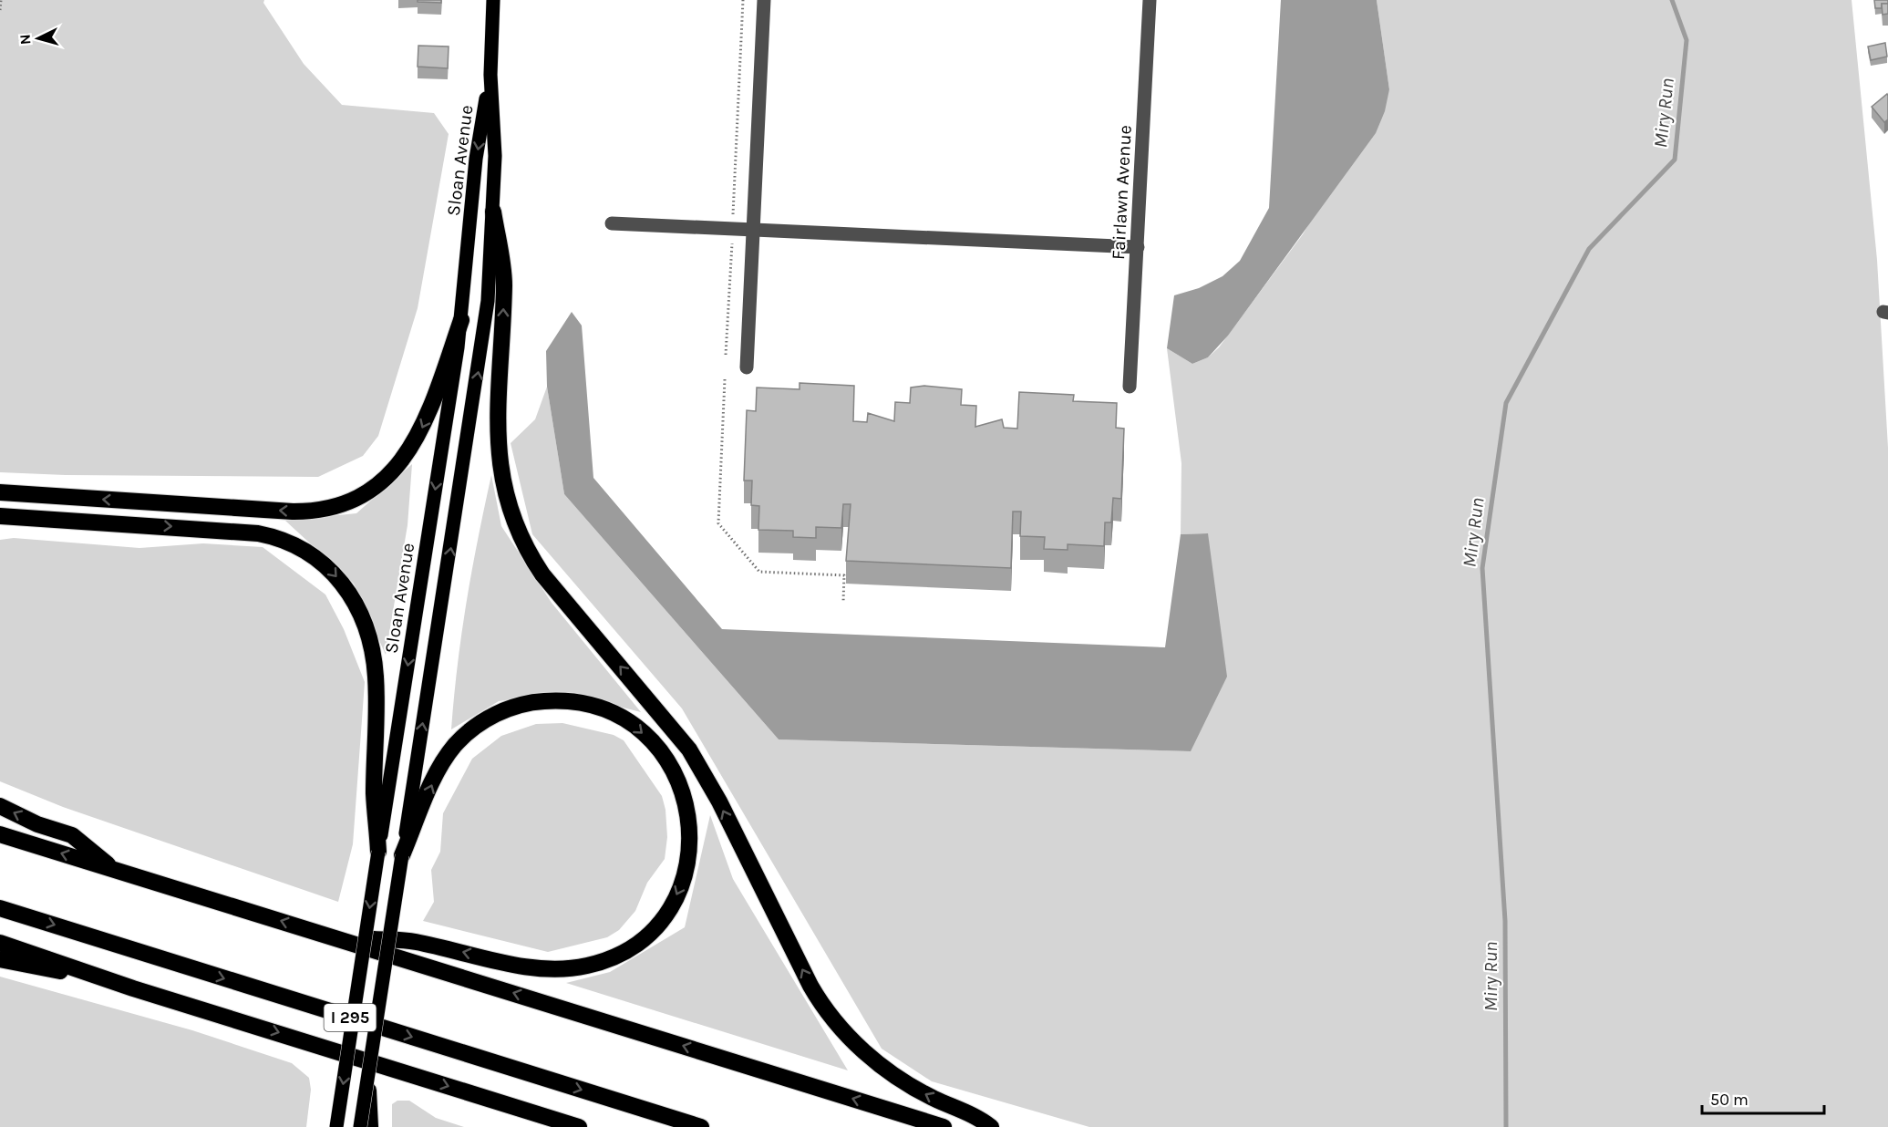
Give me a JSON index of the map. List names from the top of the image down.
{
  "streets": {
    "highway": ["I 295"],
    "main road": ["Sloan Avenue"],
    "street": ["Fairlawn Avenue"]
  },
  "water": ["Miry Run"],
  "scale_bar": "50 m",
  "north": "left"
}
